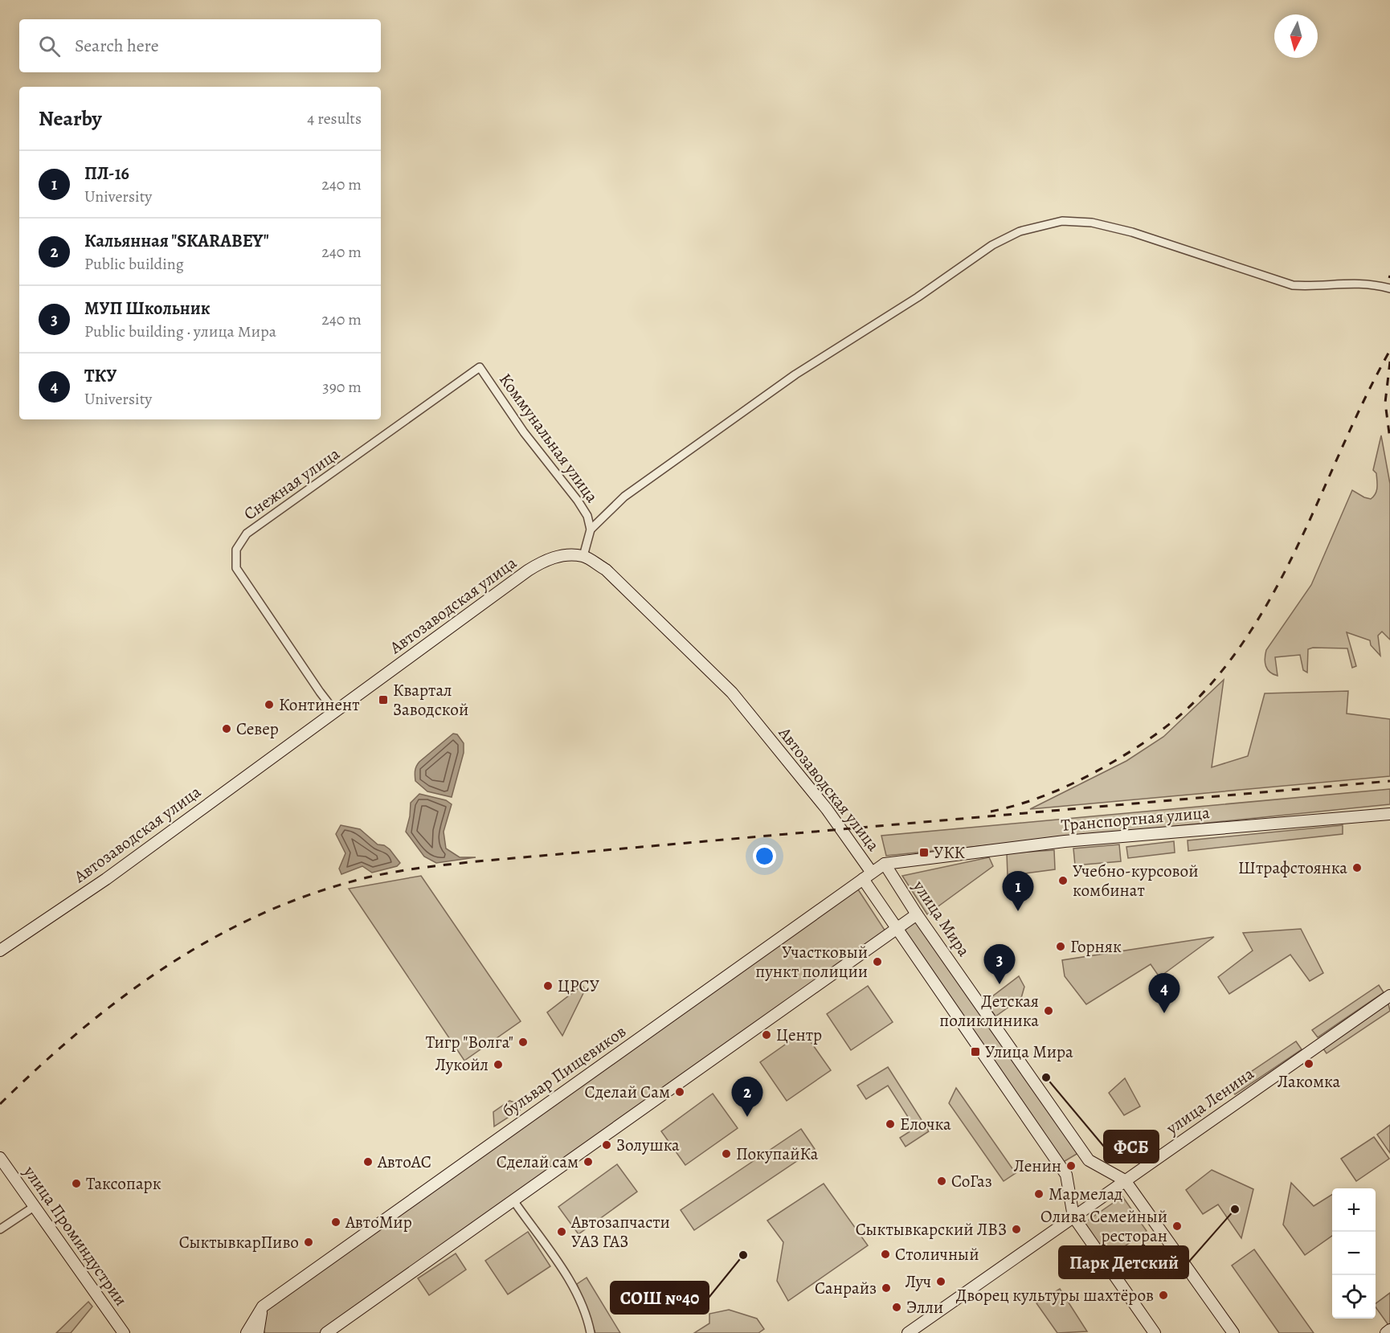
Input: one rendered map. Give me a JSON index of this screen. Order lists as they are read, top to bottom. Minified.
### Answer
{"streets":{"main road":["Автозаводская улица","Транспортная улица","улица Мира","бульвар Пищевиков","улица Ленина","улица Проминдустрии"],"street":["Коммунальная улица","Снежная улица"]},"crossings":[["Коммунальная улица","Снежная улица"],["Коммунальная улица","Автозаводская улица"],["Снежная улица","Автозаводская улица"],["Автозаводская улица","бульвар Пищевиков"],["Транспортная улица","улица Мира"],["Транспортная улица","бульвар Пищевиков"],["улица Мира","бульвар Пищевиков"],["улица Мира","улица Ленина"]],"places":{"transit":["Квартал Заводской","УКК","Улица Мира"],"other":["Континент","Север","Штрафстоянка","Учебно-курсовой комбинат","Горняк","Участковый пункт полиции","ЦРСУ","Детская поликлиника","Центр","Тигр \"Волга\"","Лакомка","Лукойл","ФСБ","Сделай Сам","Елочка","Золушка","ПокупайКа","АвтоАС","Сделай сам","Ленин","СоГаз","Таксопарк","Мармелад","Парк Детский","АвтоМир","Олива Семейный ресторан","Сыктывкарский ЛВЗ","Автозапчасти УАЗ ГАЗ","СыктывкарПиво","Столичный","СОШ №40","Луч","Санрайз","Дворец культуры шахтёров","Элли"]},"north":"bottom","page":{"search":"Search here","heading":["Nearby","4 results"],"list":[{"mark":"1","name":"ПЛ-16","note":"University","value":"240 m"},{"mark":"2","name":"Кальянная \"SKARABEY\"","note":"Public building","value":"240 m"},{"mark":"3","name":"МУП Школьник","note":"Public building · улица Мира","value":"240 m"},{"mark":"4","name":"ТКУ","note":"University","value":"390 m"}],"pins":["1","3","4","2"],"map_buttons":["+","−"]}}
